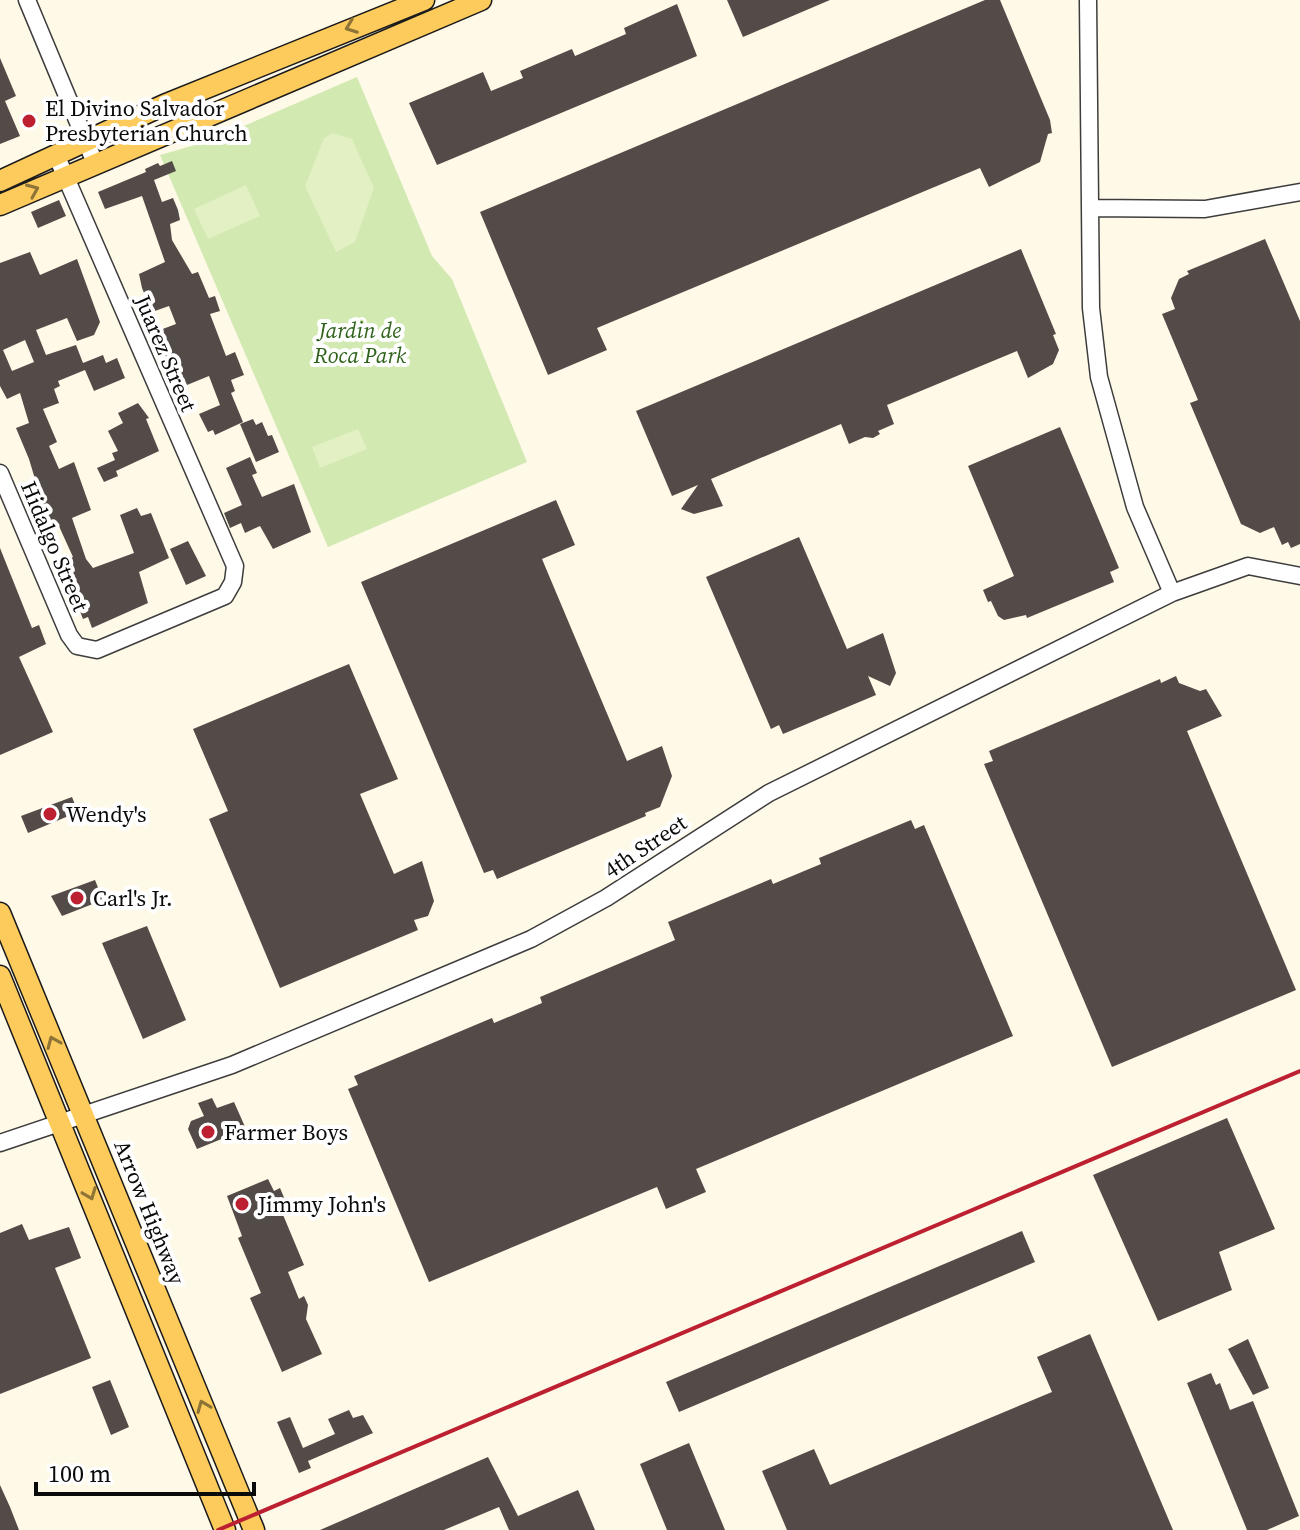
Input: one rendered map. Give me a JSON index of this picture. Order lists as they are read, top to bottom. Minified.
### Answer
{"streets":{"main road":["Arrow Highway"],"street":["Juarez Street","Hidalgo Street","4th Street"]},"crossings":[["Juarez Street","Hidalgo Street"],["4th Street","Arrow Highway"]],"parks":["Jardin de Roca Park"],"places":["El Divino Salvador Presbyterian Church","Wendy's","Carl's Jr.","Farmer Boys","Jimmy John's"],"scale_bar":"100 m"}
